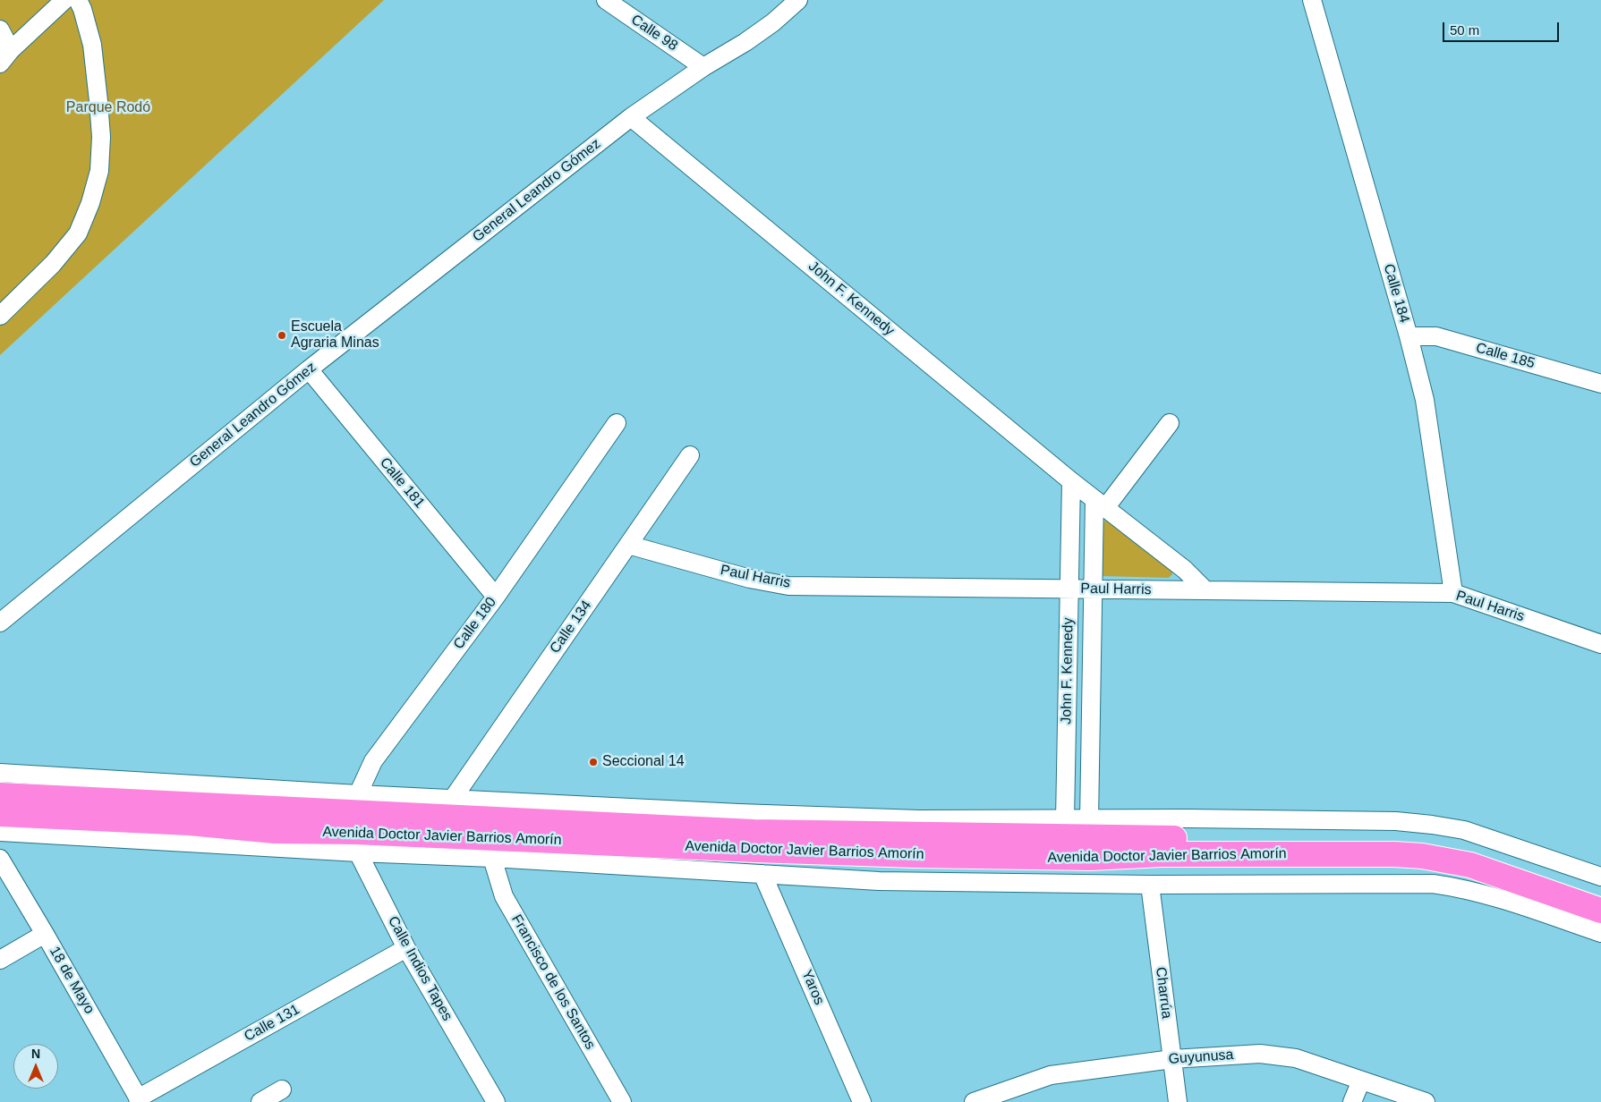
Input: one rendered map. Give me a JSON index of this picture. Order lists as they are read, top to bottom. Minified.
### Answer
{"streets":{"highway":["Avenida Doctor Javier Barrios Amorín"],"street":["Calle 98","General Leandro Gómez","Calle 184","John F. Kennedy","Calle 185","Calle 181","Paul Harris","Calle 180","Calle 134","Calle Indios Tapes","18 de Mayo","Francisco de los Santos","Yaros","Charrúa","Calle 131","Guyunusa"]},"crossings":[["Calle 98","General Leandro Gómez"],["General Leandro Gómez","John F. Kennedy"],["General Leandro Gómez","Calle 181"],["Calle 184","Calle 185"],["Calle 184","Paul Harris"],["John F. Kennedy","Paul Harris"],["John F. Kennedy","Avenida Doctor Javier Barrios Amorín"],["Calle 181","Calle 180"],["Paul Harris","Calle 134"],["Calle 180","Avenida Doctor Javier Barrios Amorín"],["Calle 180","Calle Indios Tapes"],["Calle 134","Avenida Doctor Javier Barrios Amorín"],["Avenida Doctor Javier Barrios Amorín","Calle Indios Tapes"],["Avenida Doctor Javier Barrios Amorín","Francisco de los Santos"],["Avenida Doctor Javier Barrios Amorín","Yaros"],["Avenida Doctor Javier Barrios Amorín","Charrúa"],["Calle Indios Tapes","Calle 131"],["18 de Mayo","Calle 131"],["Charrúa","Guyunusa"]],"parks":["Parque Rodó"],"places":["Escuela Agraria Minas","Seccional 14"],"scale_bar":"50 m","north":"top"}
